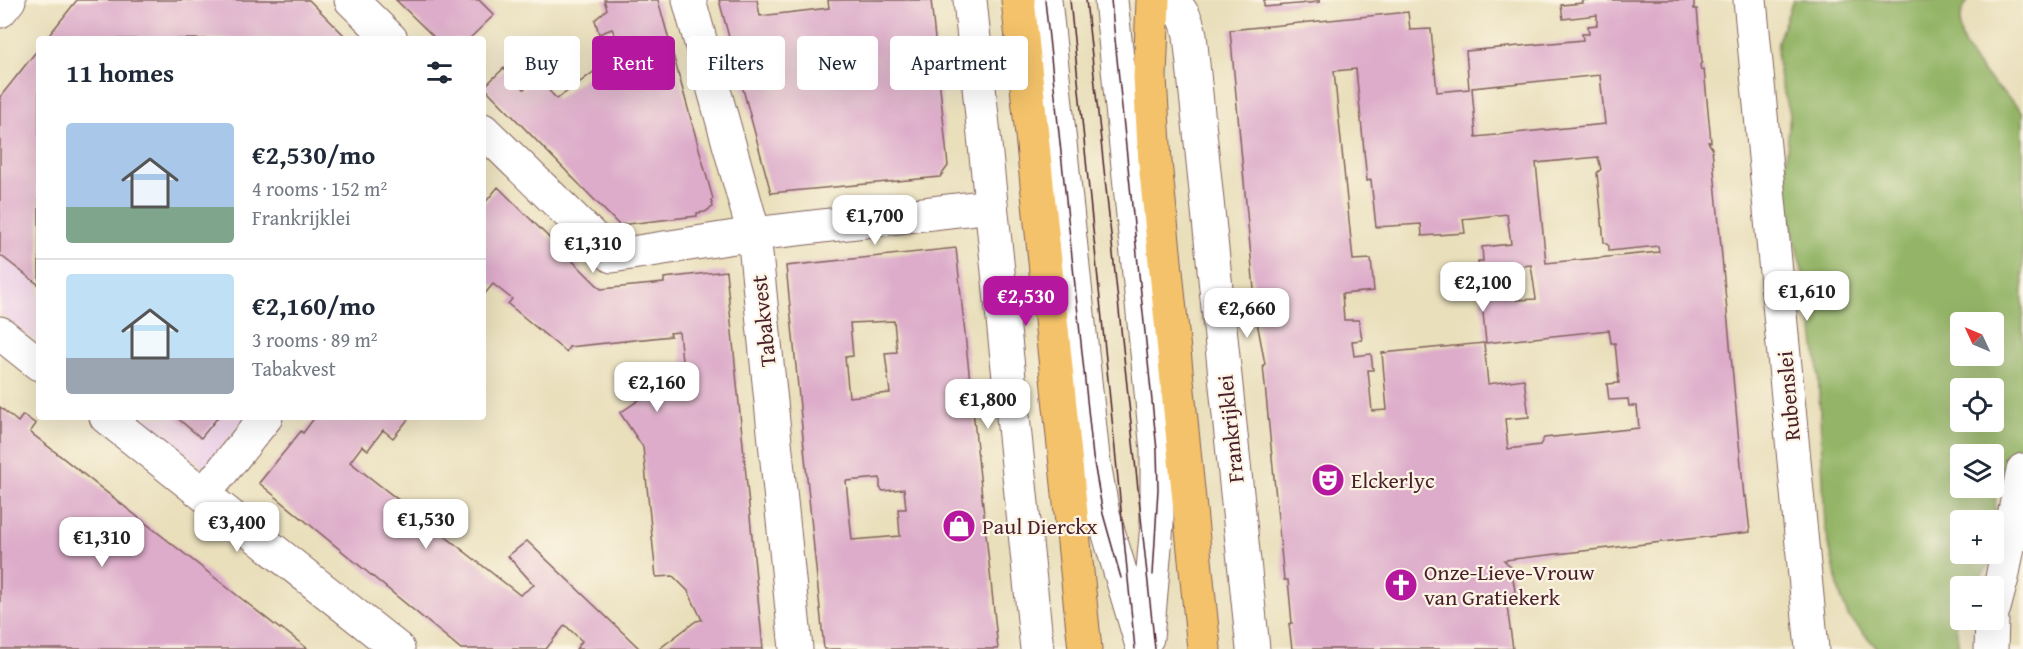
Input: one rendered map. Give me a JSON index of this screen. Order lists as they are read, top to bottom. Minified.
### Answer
{"streets":{"street":["Tabakvest","Rubenslei","Frankrijklei"]},"places":{"theatre":["Elckerlyc"],"shop":["Paul Dierckx"],"church":["Onze-Lieve-Vrouw van Gratiekerk"]},"north":"top left","page":{"chip":["Buy","Rent","Filters","New","Apartment"],"heading":"11 homes","list":[{"name":"€2,530/mo","note":"4 rooms · 152 m² · Frankrijklei"},{"name":"€2,160/mo","note":"3 rooms · 89 m² · Tabakvest"}],"price":["€1,700","€1,310","€2,100","€1,610","€2,530","€2,660","€2,160","€1,800","€1,530","€3,400","€1,310"],"map_buttons":["+","−"]}}
